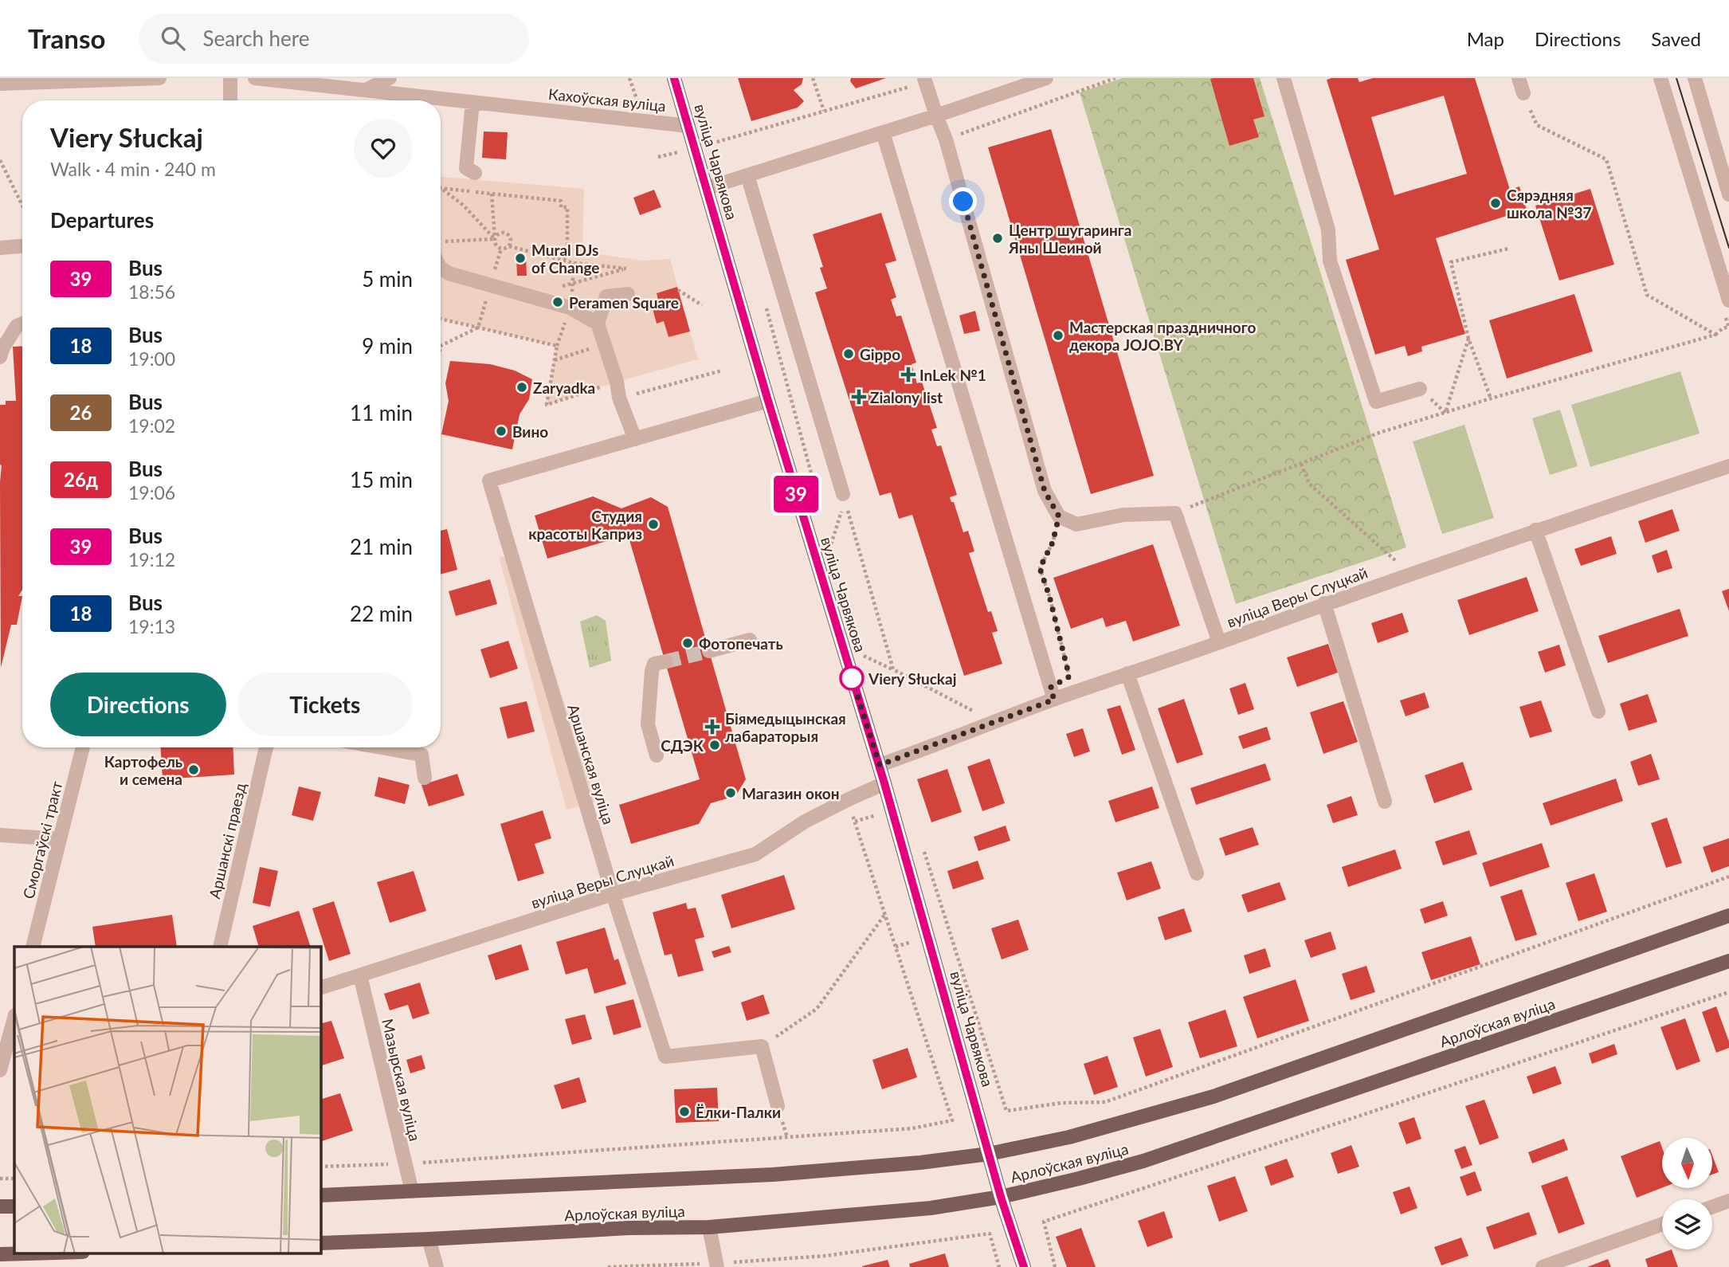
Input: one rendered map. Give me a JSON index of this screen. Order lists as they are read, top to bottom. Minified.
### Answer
{"streets":{"main road":["вуліца Чарвякова","Арлоўская вуліца"],"street":["Кахоўская вуліца","вуліца Веры Слуцкай","Аршанская вуліца","Сморгаўскі тракт","Аршанскі праезд","Мазырская вуліца"]},"crossings":[["Кахоўская вуліца","вуліца Чарвякова"],["вуліца Чарвякова","вуліца Веры Слуцкай"],["вуліца Чарвякова","Арлоўская вуліца"],["вуліца Веры Слуцкай","Аршанская вуліца"],["вуліца Веры Слуцкай","Мазырская вуліца"],["Арлоўская вуліца","Мазырская вуліца"]],"places":{"other":["Сярэдняя школа №37","Центр шугаринга Яны Шеиной","Mural DJs of Change","Peramen Square","Мастерская праздничного декора JOJO.BY","Gippo","Zaryadka","Вино","Студия красоты Каприз","Фотопечать","Viery Słuckaj","СДЭК","Картофель и семена","Магазин окон","Ёлки-Палки"],"health":["InLek №1","Zialony list","Біямедыцынская лабараторыя"]},"lines":["bus line 39"],"north":"bottom","page":{"header":"Transo","search":"Search here","nav":["Map","Directions","Saved"],"on_map":"39","heading":[["Viery Słuckaj","Walk · 4 min · 240 m"],"Departures"],"list":[{"mark":"39","name":"Bus","note":"18:56","value":"5 min"},{"mark":"18","name":"Bus","note":"19:00","value":"9 min"},{"mark":"26","name":"Bus","note":"19:02","value":"11 min"},{"mark":"26д","name":"Bus","note":"19:06","value":"15 min"},{"mark":"39","name":"Bus","note":"19:12","value":"21 min"},{"mark":"18","name":"Bus","note":"19:13","value":"22 min"}],"buttons":["Directions","Tickets"]}}
